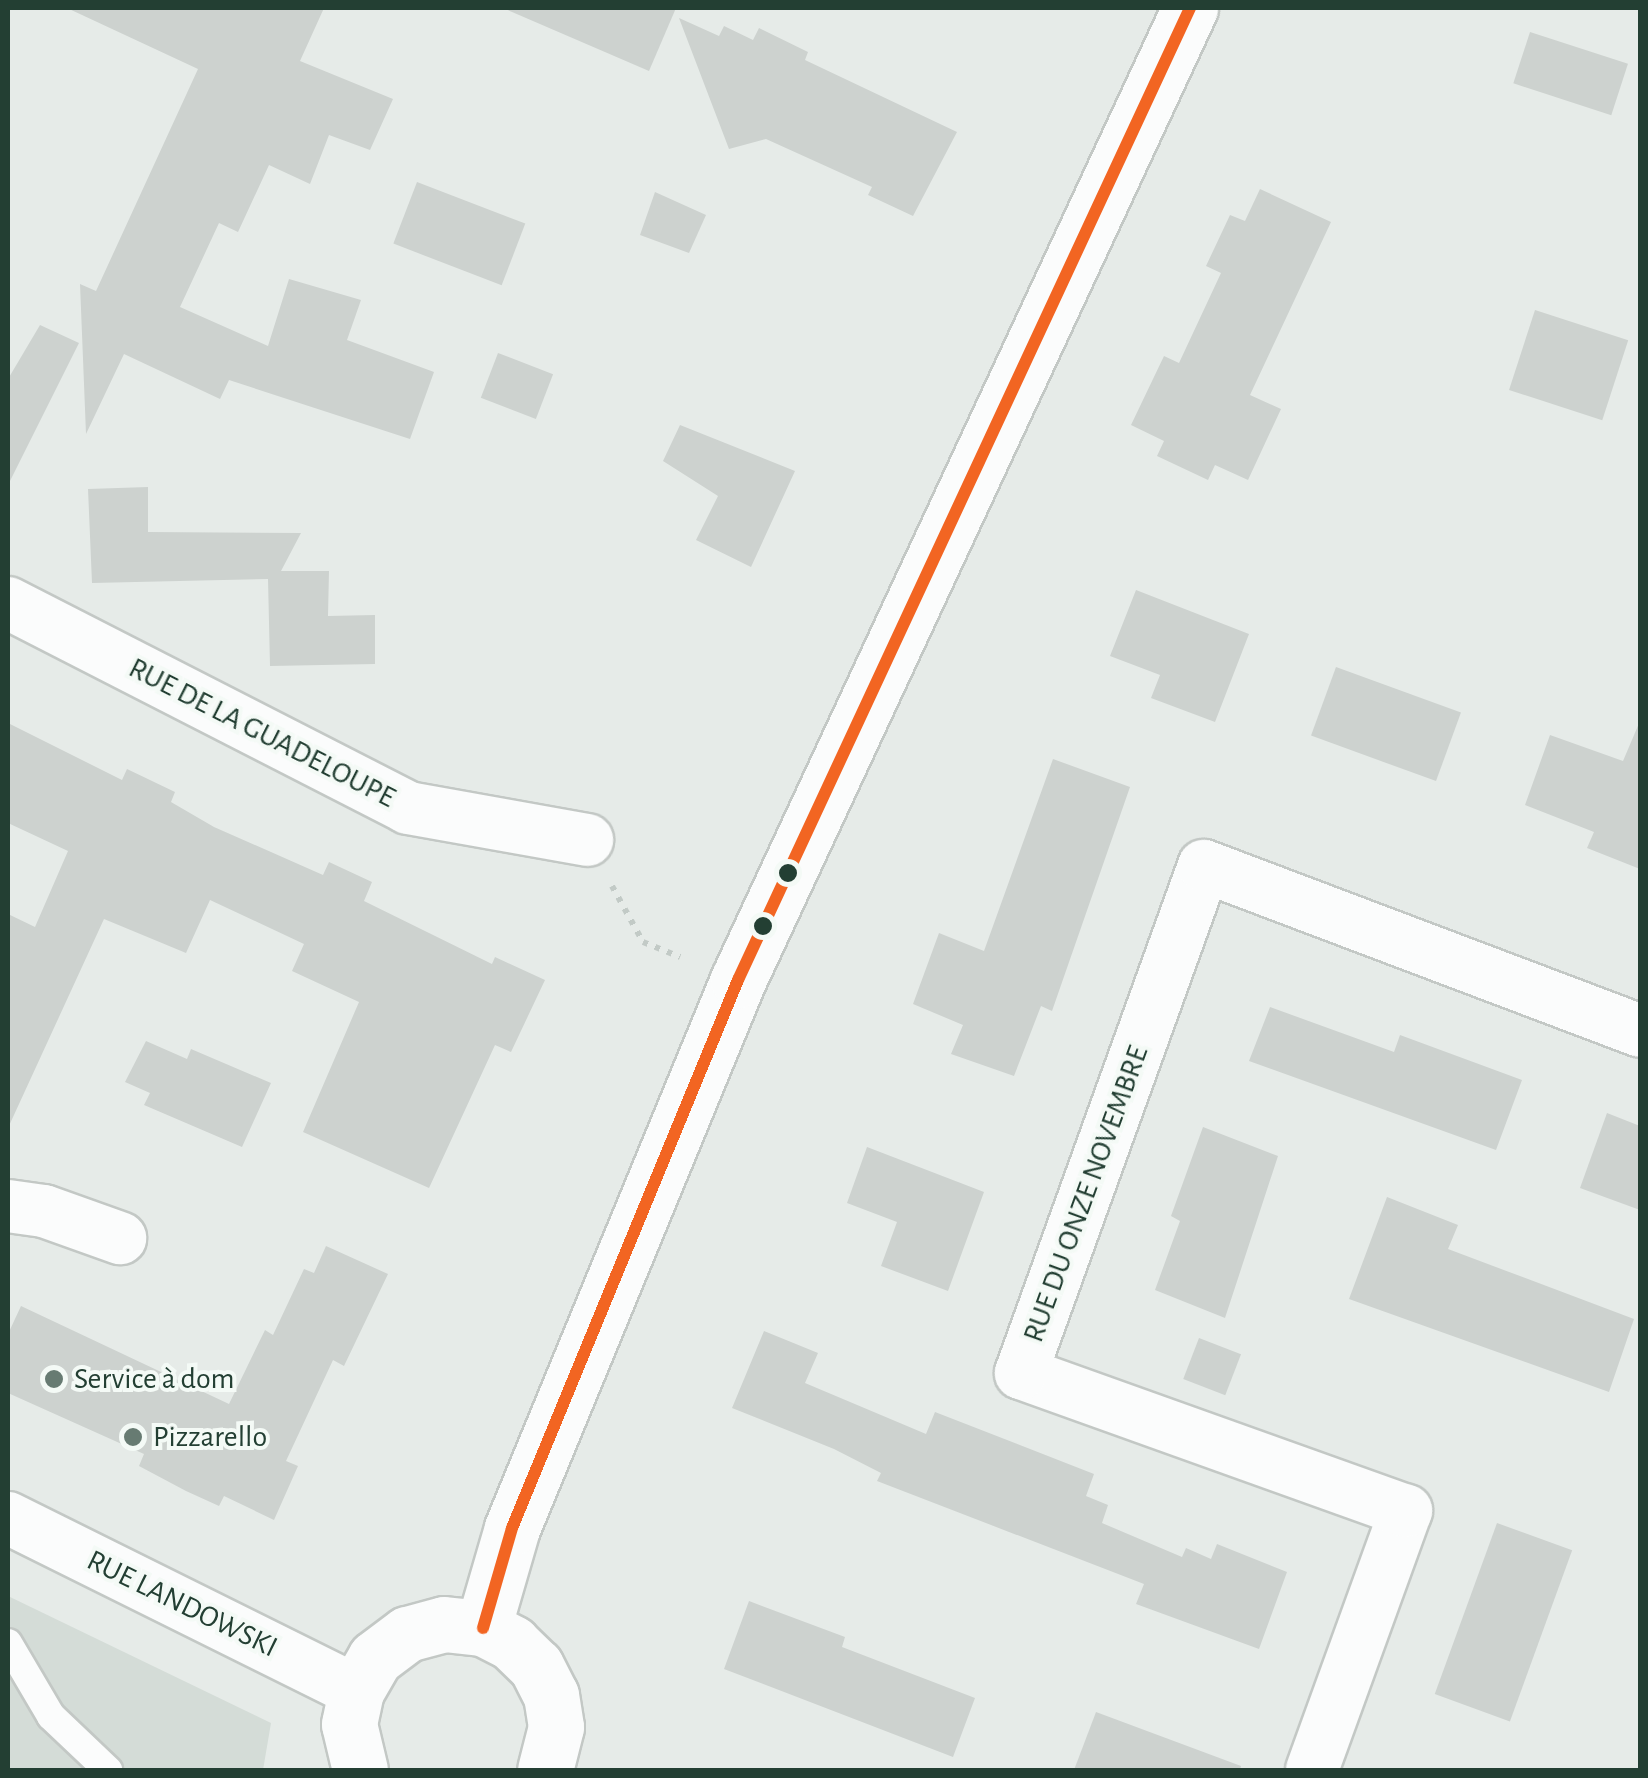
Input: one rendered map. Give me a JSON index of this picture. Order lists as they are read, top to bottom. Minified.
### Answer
{"streets":{"street":["RUE DE LA GUADELOUPE","RUE DU ONZE NOVEMBRE","RUE LANDOWSKI"]},"places":["Service à dom","Pizzarello"]}
